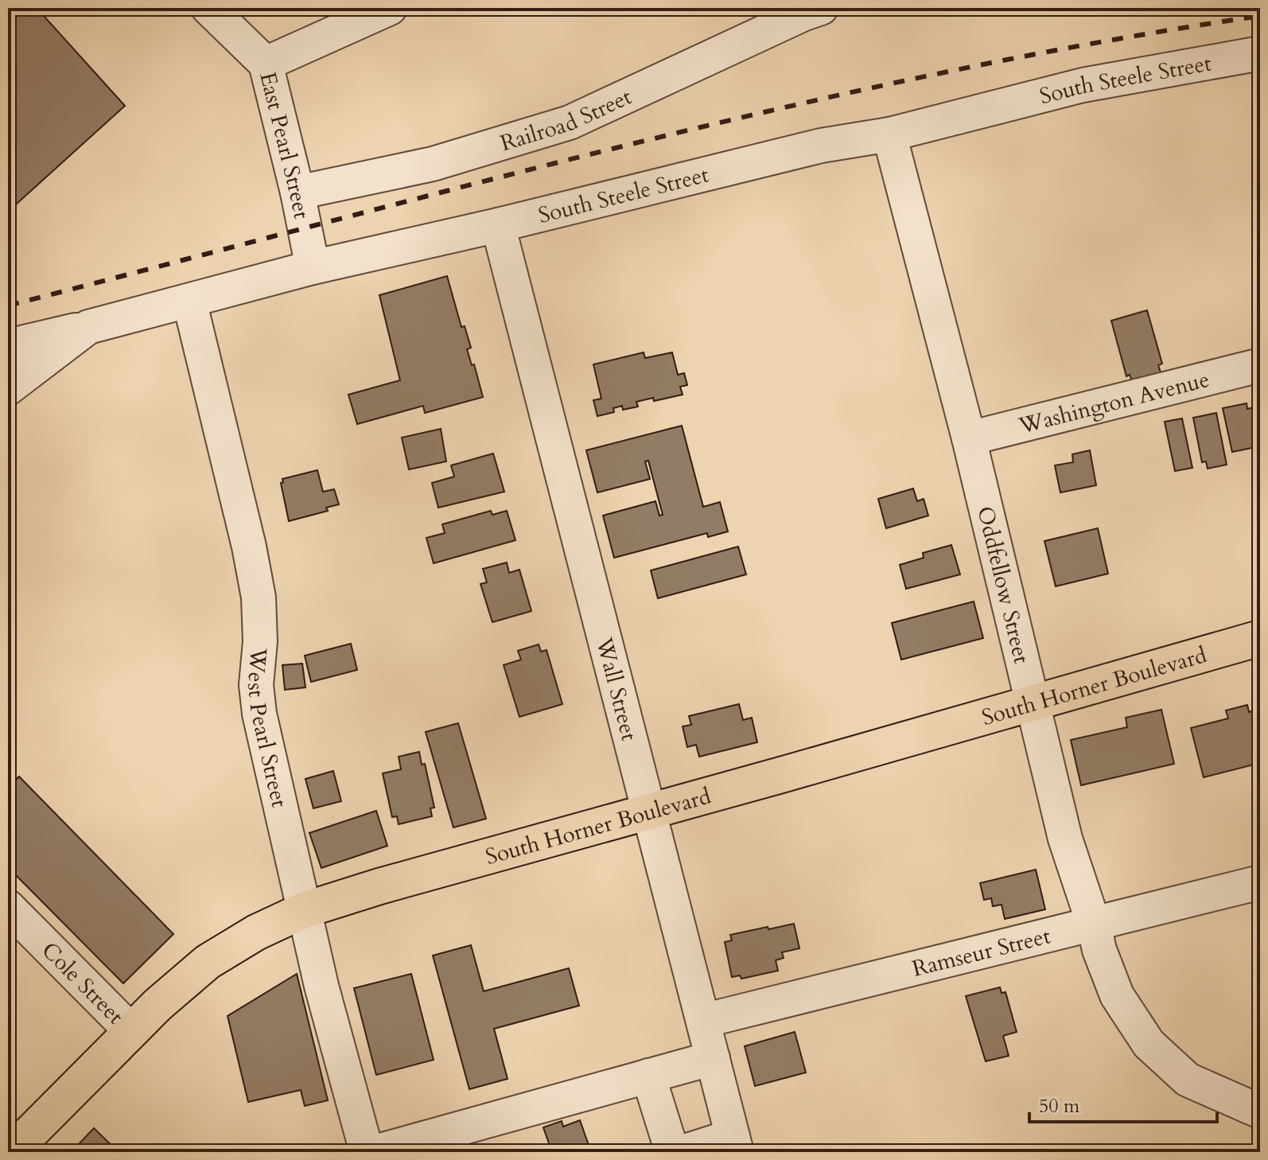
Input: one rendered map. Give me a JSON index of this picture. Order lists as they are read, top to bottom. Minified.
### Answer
{"streets":{"main road":["South Horner Boulevard"],"street":["South Steele Street","Railroad Street","East Pearl Street","Washington Avenue","Oddfellow Street","Wall Street","West Pearl Street","Ramseur Street","Cole Street"]},"crossings":[["South Steele Street","East Pearl Street"],["South Steele Street","Oddfellow Street"],["South Steele Street","Wall Street"],["South Steele Street","West Pearl Street"],["Railroad Street","East Pearl Street"],["Washington Avenue","Oddfellow Street"],["Oddfellow Street","South Horner Boulevard"],["Oddfellow Street","Ramseur Street"],["South Horner Boulevard","Wall Street"],["South Horner Boulevard","West Pearl Street"],["South Horner Boulevard","Cole Street"],["Wall Street","Ramseur Street"]],"scale_bar":"50 m"}
